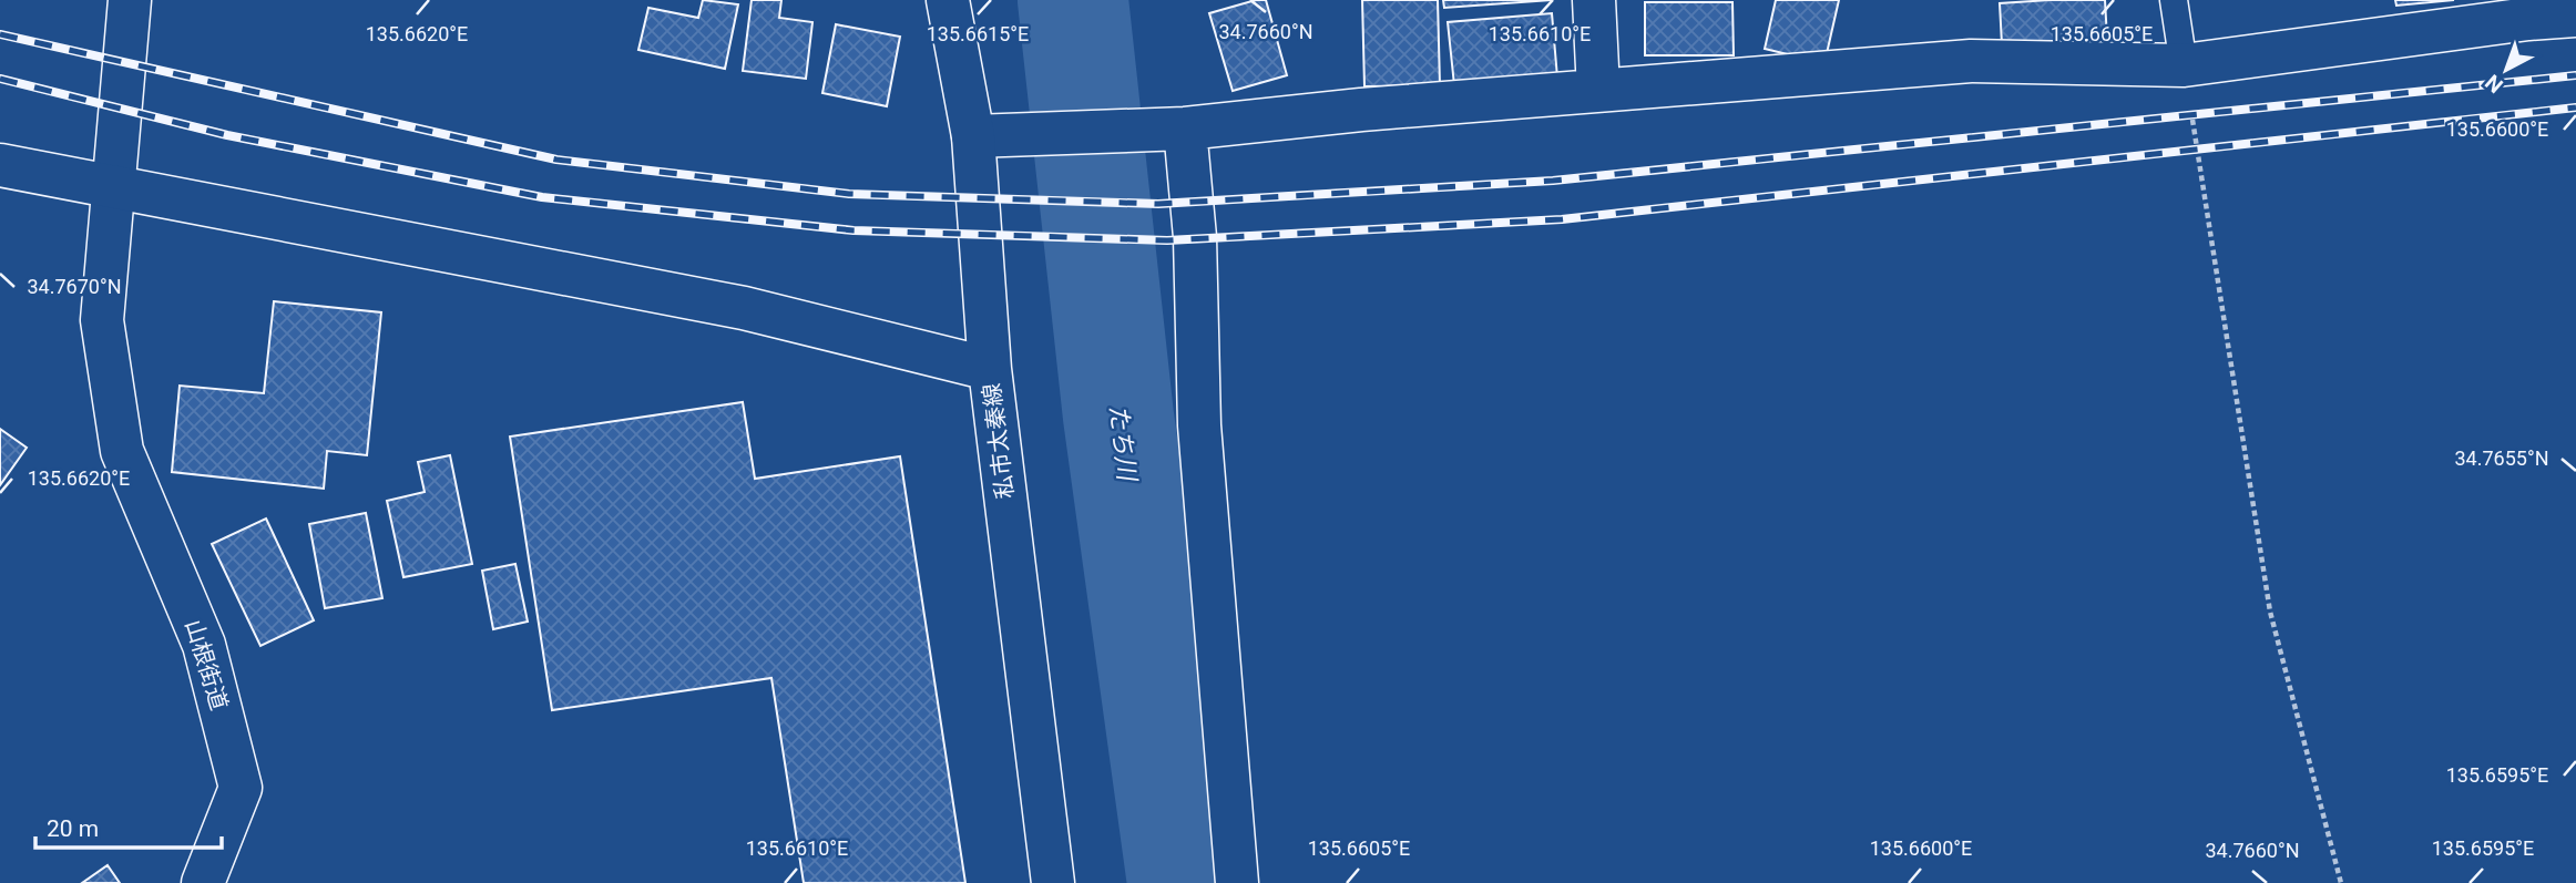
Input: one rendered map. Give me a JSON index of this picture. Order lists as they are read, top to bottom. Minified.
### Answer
{"streets":{"street":["私市太秦線","山根街道"]},"water":["たち川"],"scale_bar":"20 m","north":"bottom left","coordinates":["34.7660°N","135.6620°E","135.6615°E","135.6610°E","135.6605°E","135.6600°E","34.7670°N","34.7655°N","135.6595°E"]}
